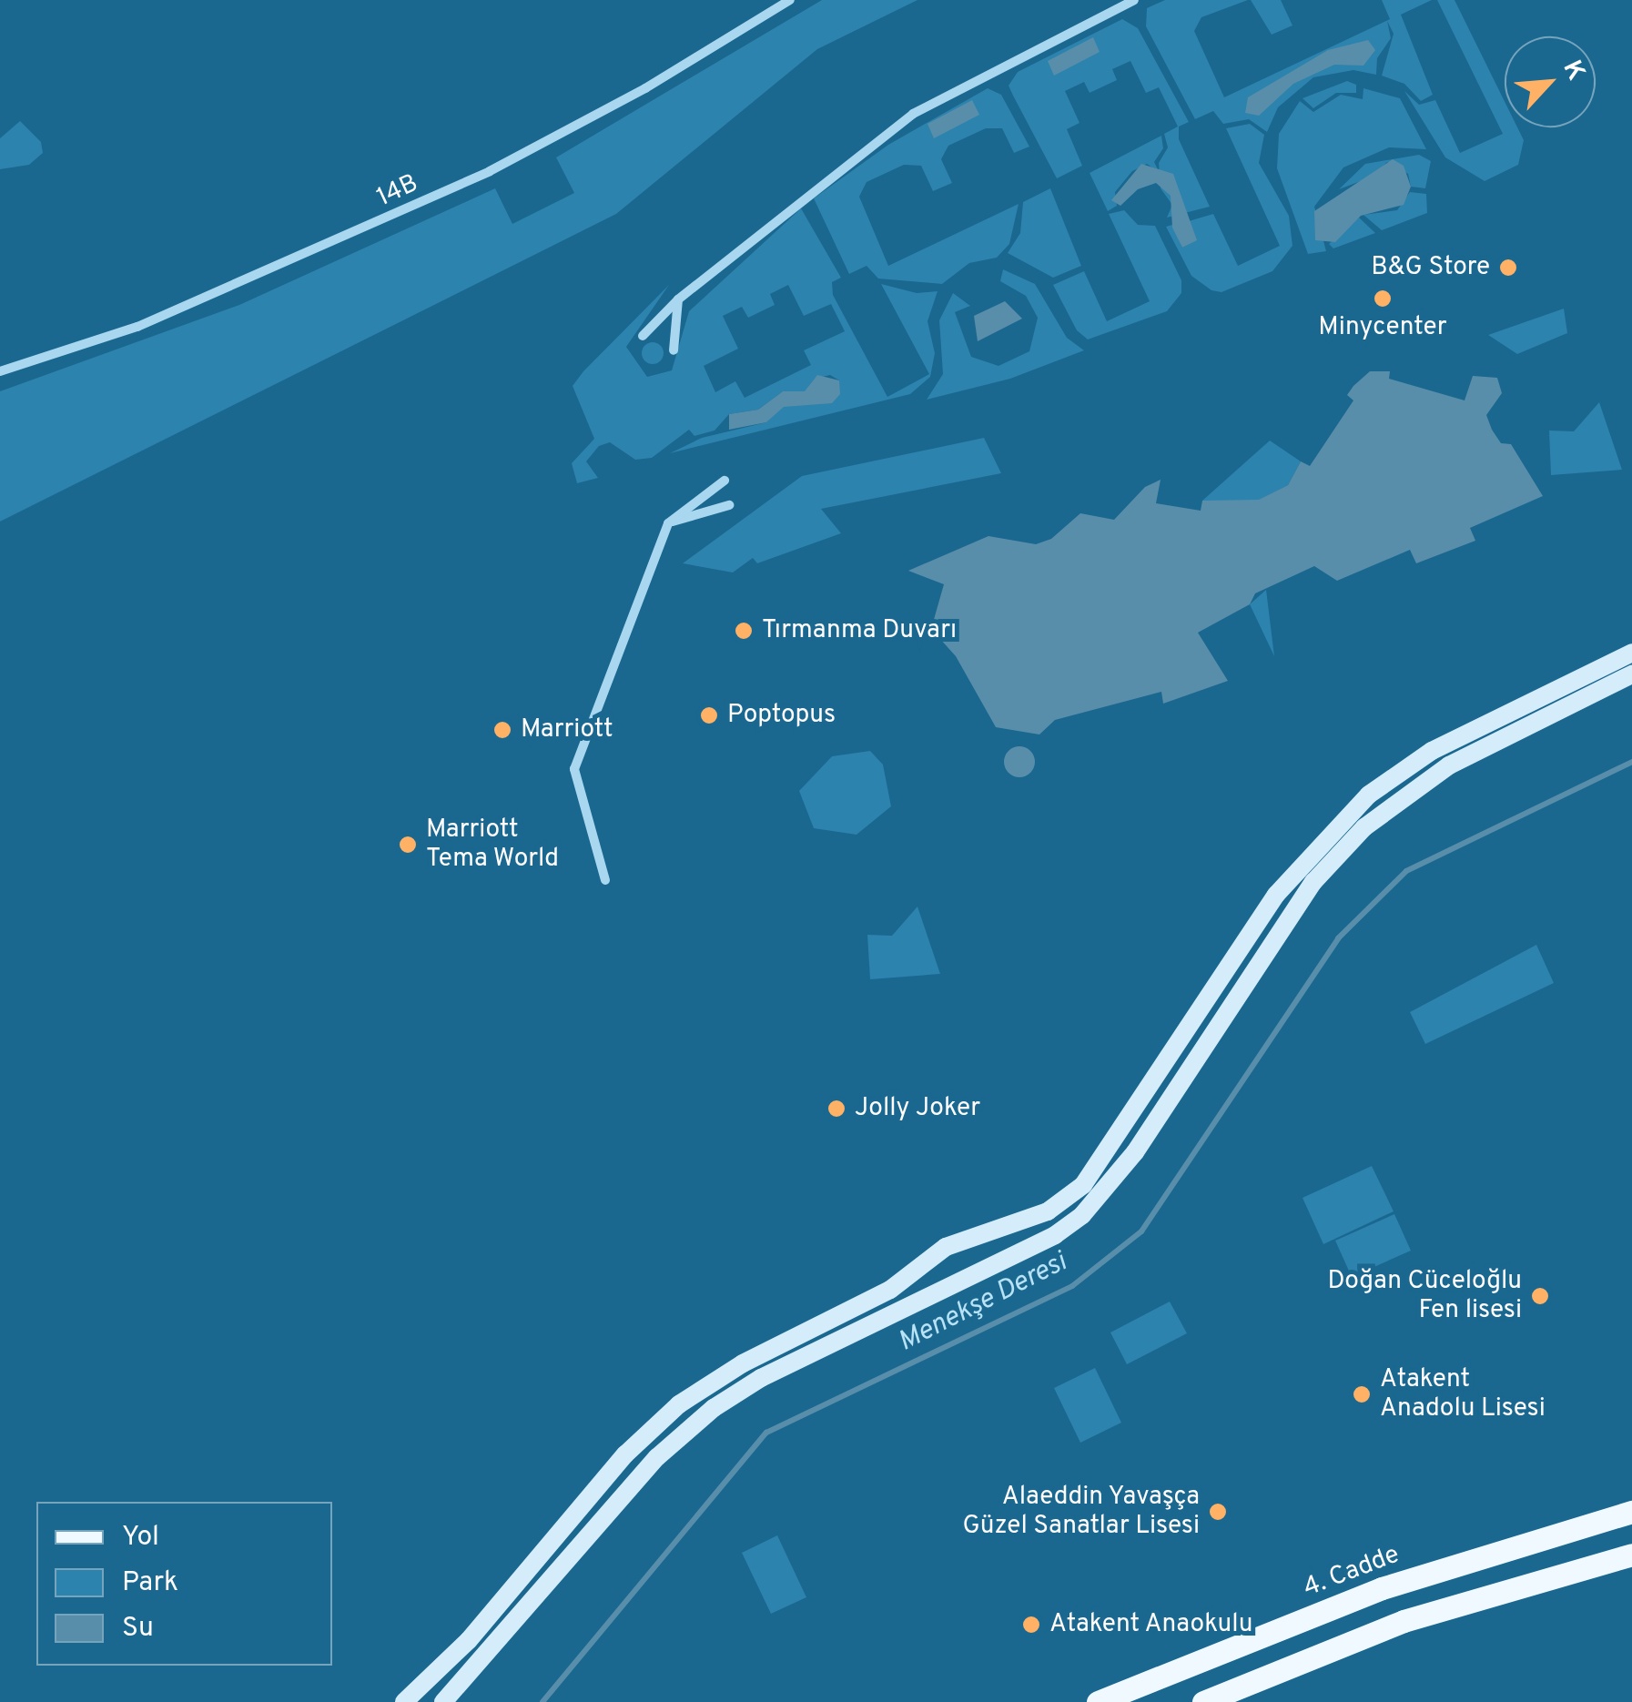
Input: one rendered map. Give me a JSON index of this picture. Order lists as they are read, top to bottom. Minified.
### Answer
{"streets":{"main road":["4. Cadde"],"street":["14B"]},"water":["Menekşe Deresi"],"places":["B&G Store","Minycenter","Tırmanma Duvarı","Poptopus","Marriott","Marriott Tema World","Jolly Joker","Doğan Cüceloğlu Fen lisesi","Atakent Anadolu Lisesi","Alaeddin Yavaşça Güzel Sanatlar Lisesi","Atakent Anaokulu"],"legend":["Yol","Park","Su"],"north":"top right"}
